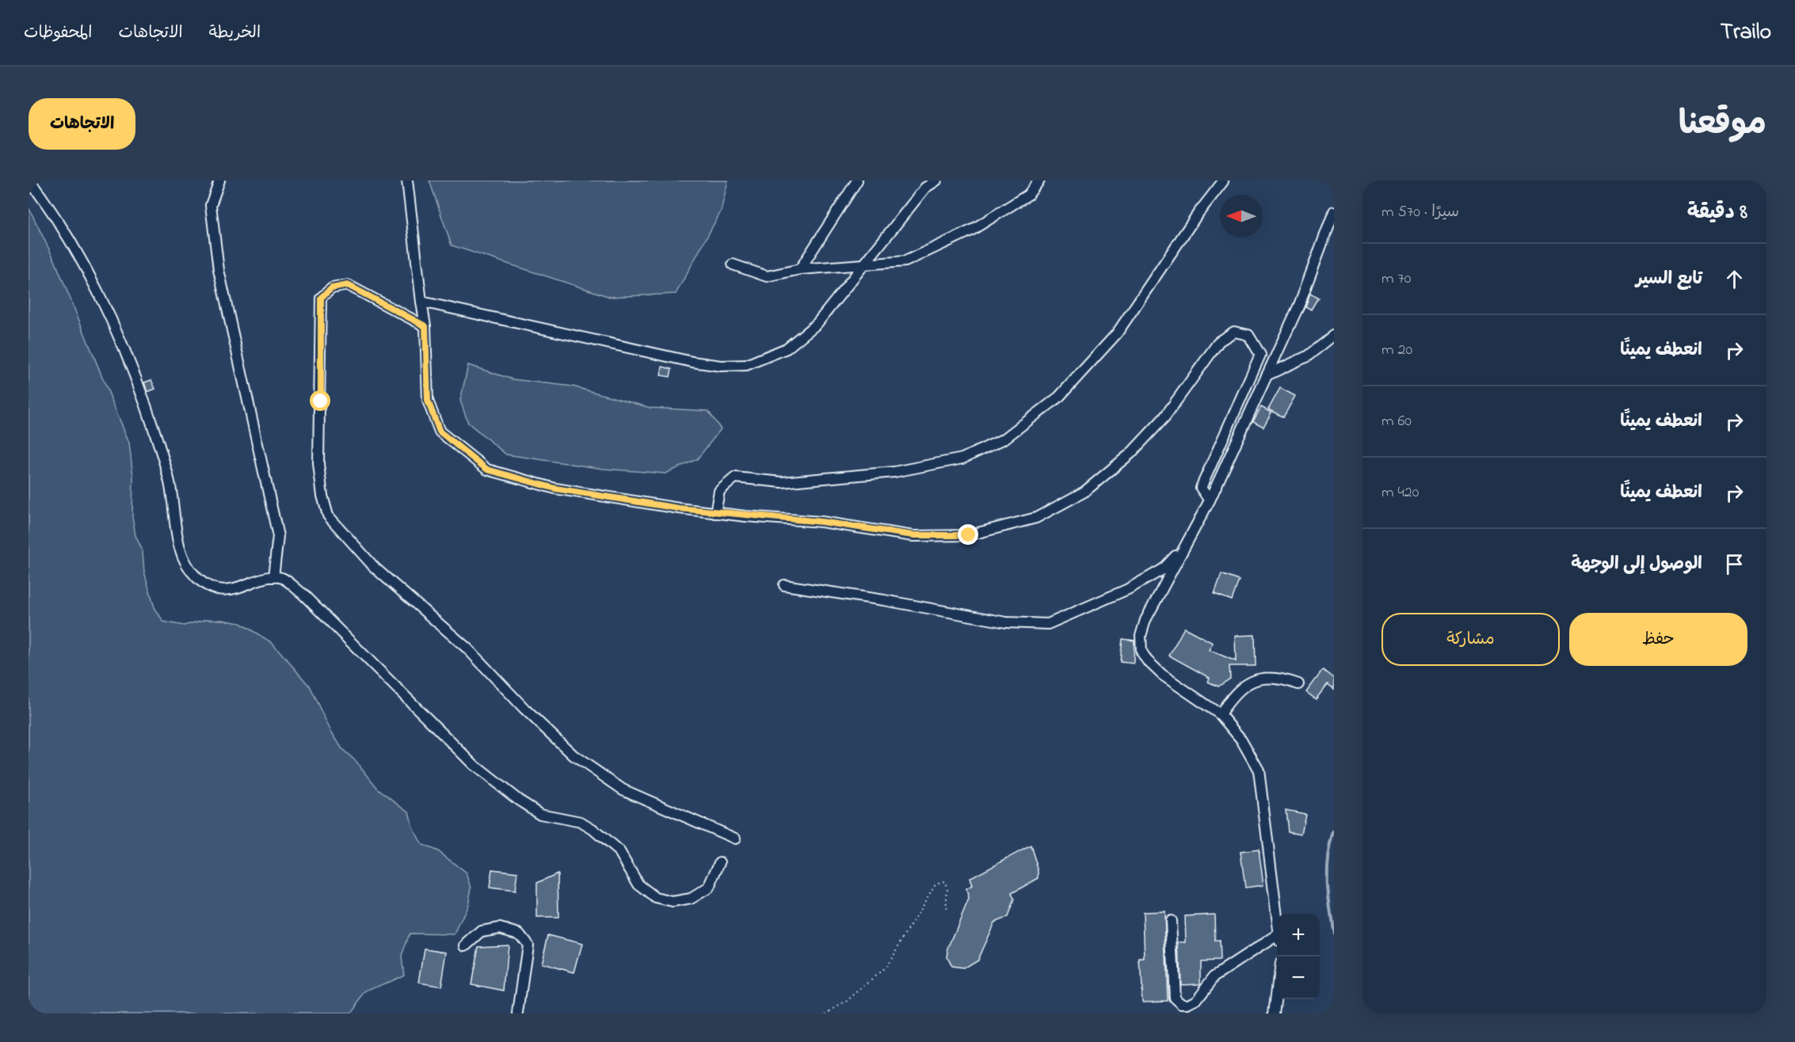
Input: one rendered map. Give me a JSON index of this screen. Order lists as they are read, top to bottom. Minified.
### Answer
{"north":"left","page":{"header":"Trailo","nav":["الخريطة","الاتجاهات","المحفوظات"],"title":"موقعنا","buttons":["الاتجاهات",["حفظ","مشاركة"]],"heading":["8 دقيقة","سيرًا · 570 m"],"list":[["تابع السير","70 m"],["انعطف يمينًا","20 m"],["انعطف يمينًا","60 m"],["انعطف يمينًا","420 m"],"الوصول إلى الوجهة"],"map_buttons":["+","−"]}}
